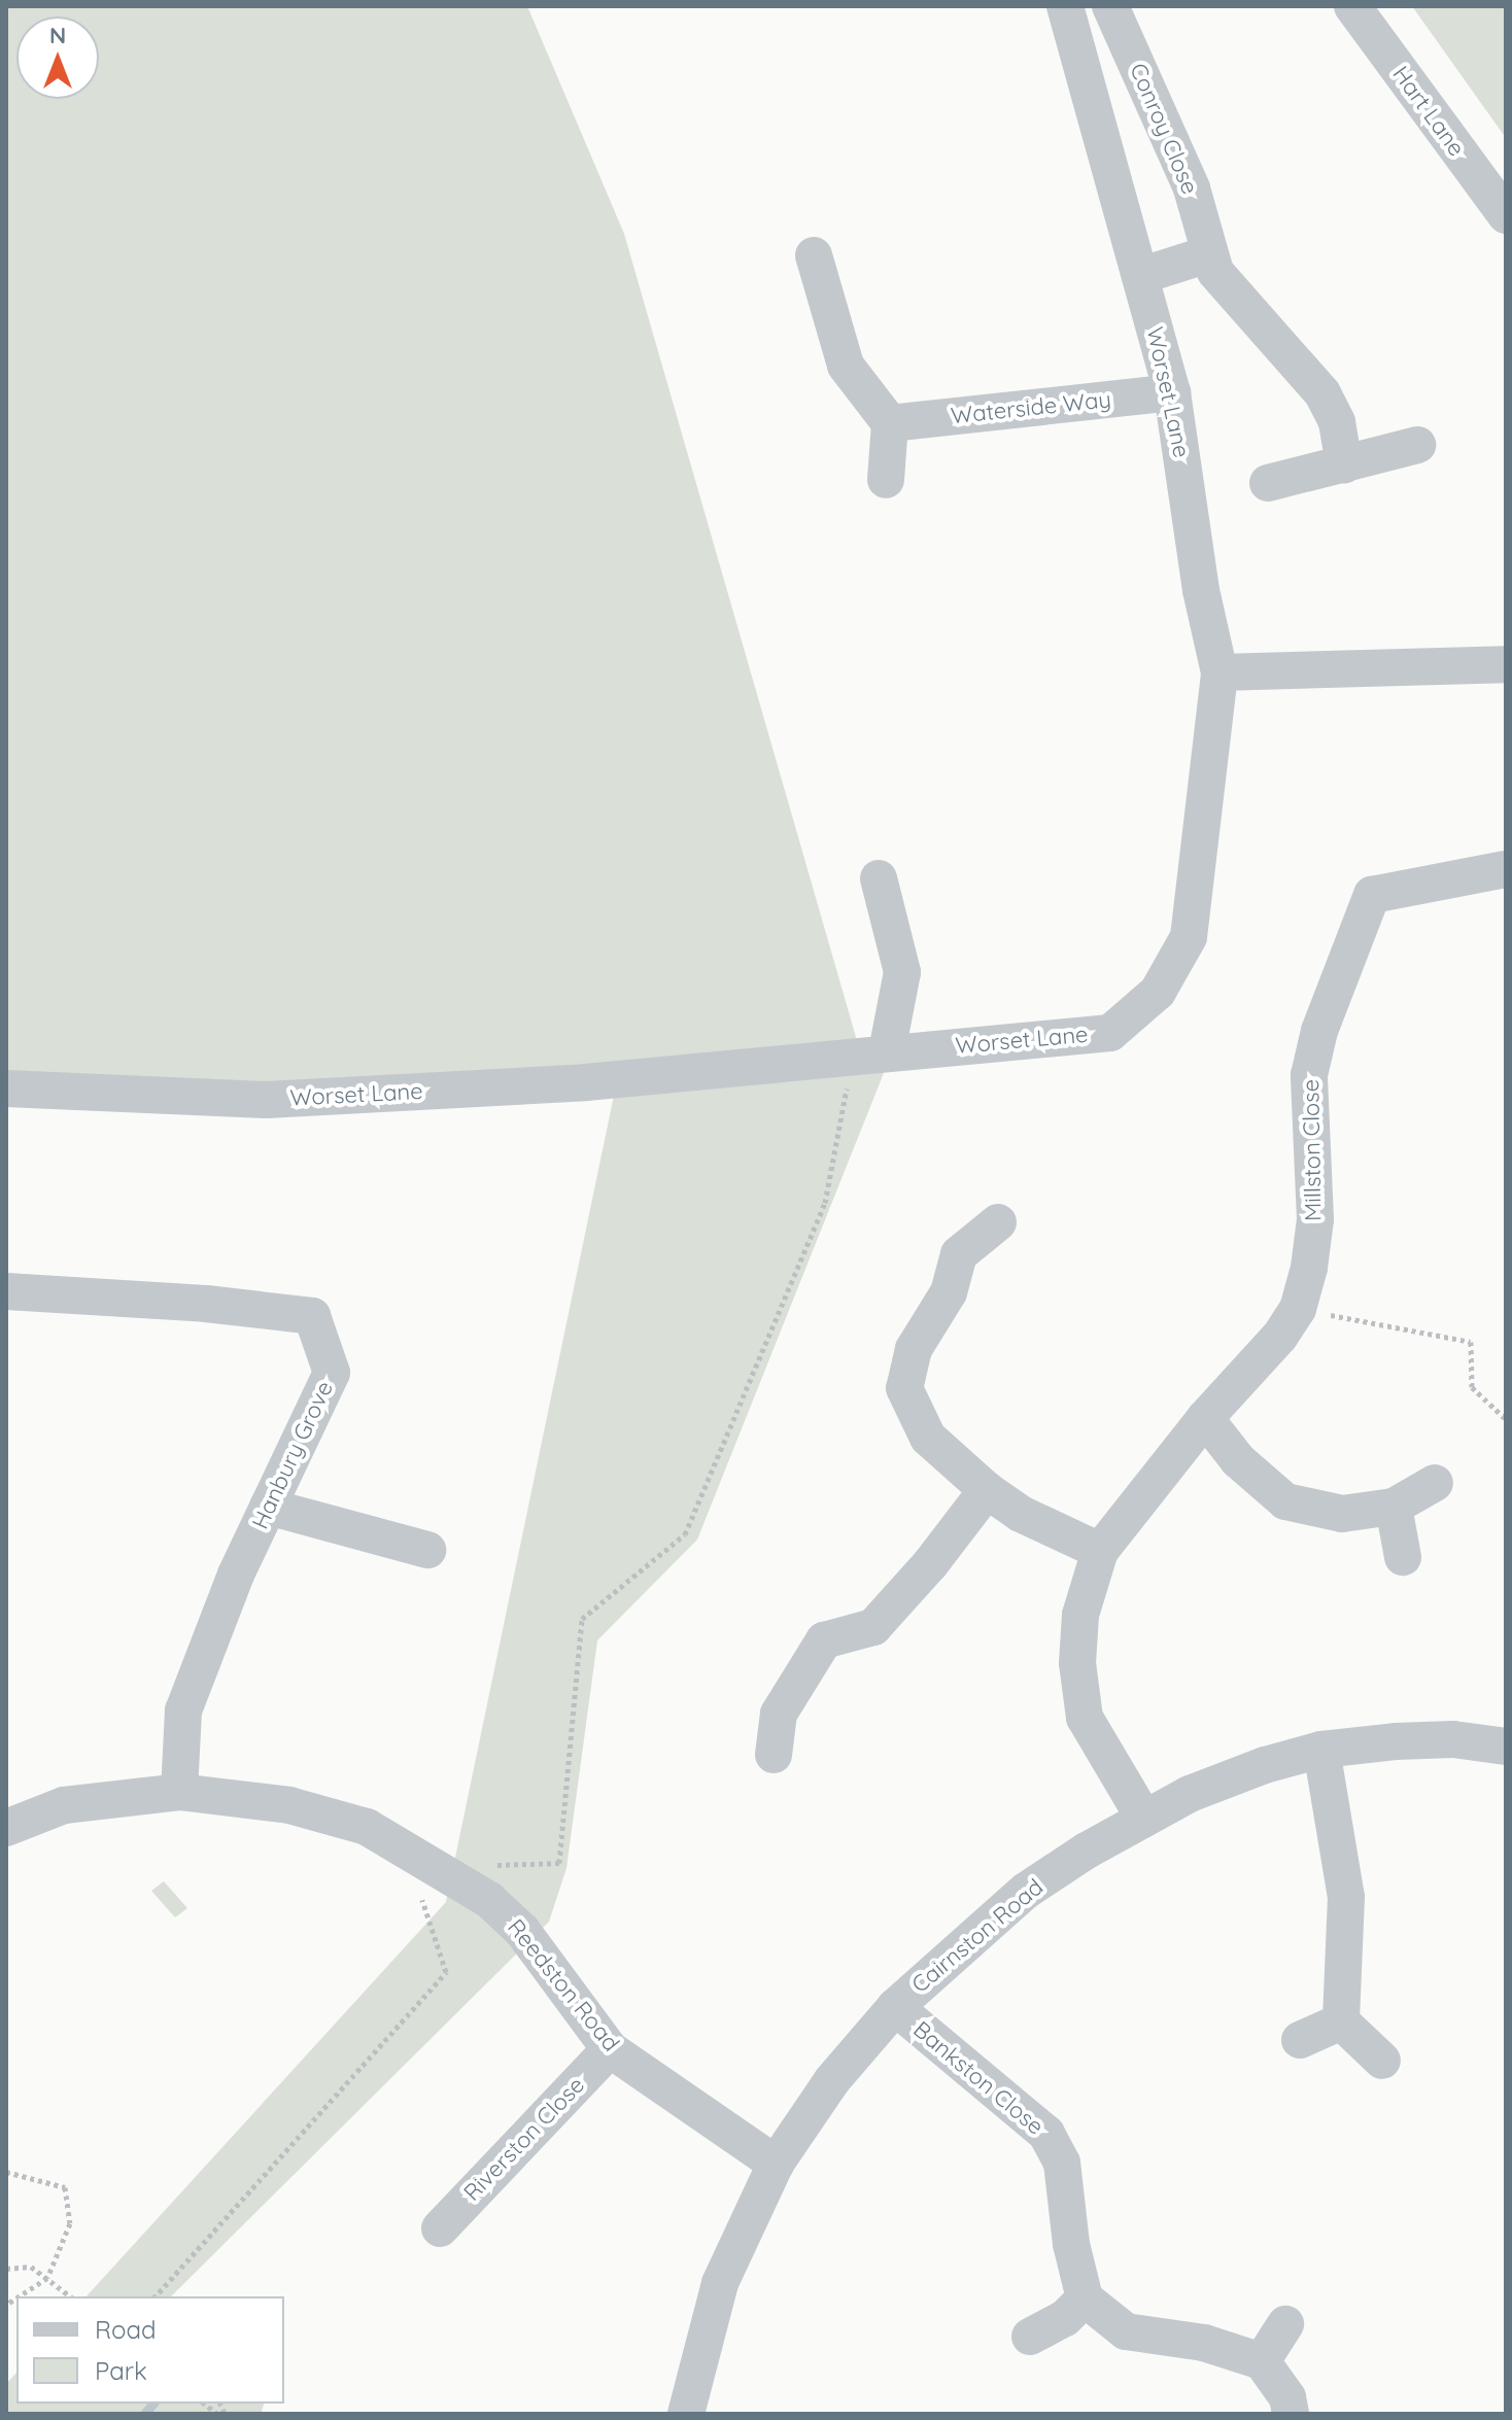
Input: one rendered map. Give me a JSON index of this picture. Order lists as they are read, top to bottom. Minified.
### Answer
{"streets":{"street":["Hart Lane","Conroy Close","Worset Lane","Waterside Way","Millston Close","Hanbury Grove","Cairnston Road","Reedston Road","Bankston Close","Riverston Close"]},"crossings":[["Worset Lane","Waterside Way"],["Millston Close","Cairnston Road"],["Hanbury Grove","Reedston Road"],["Cairnston Road","Reedston Road"],["Cairnston Road","Bankston Close"],["Reedston Road","Riverston Close"]],"legend":["Road","Park"],"north":"top"}
